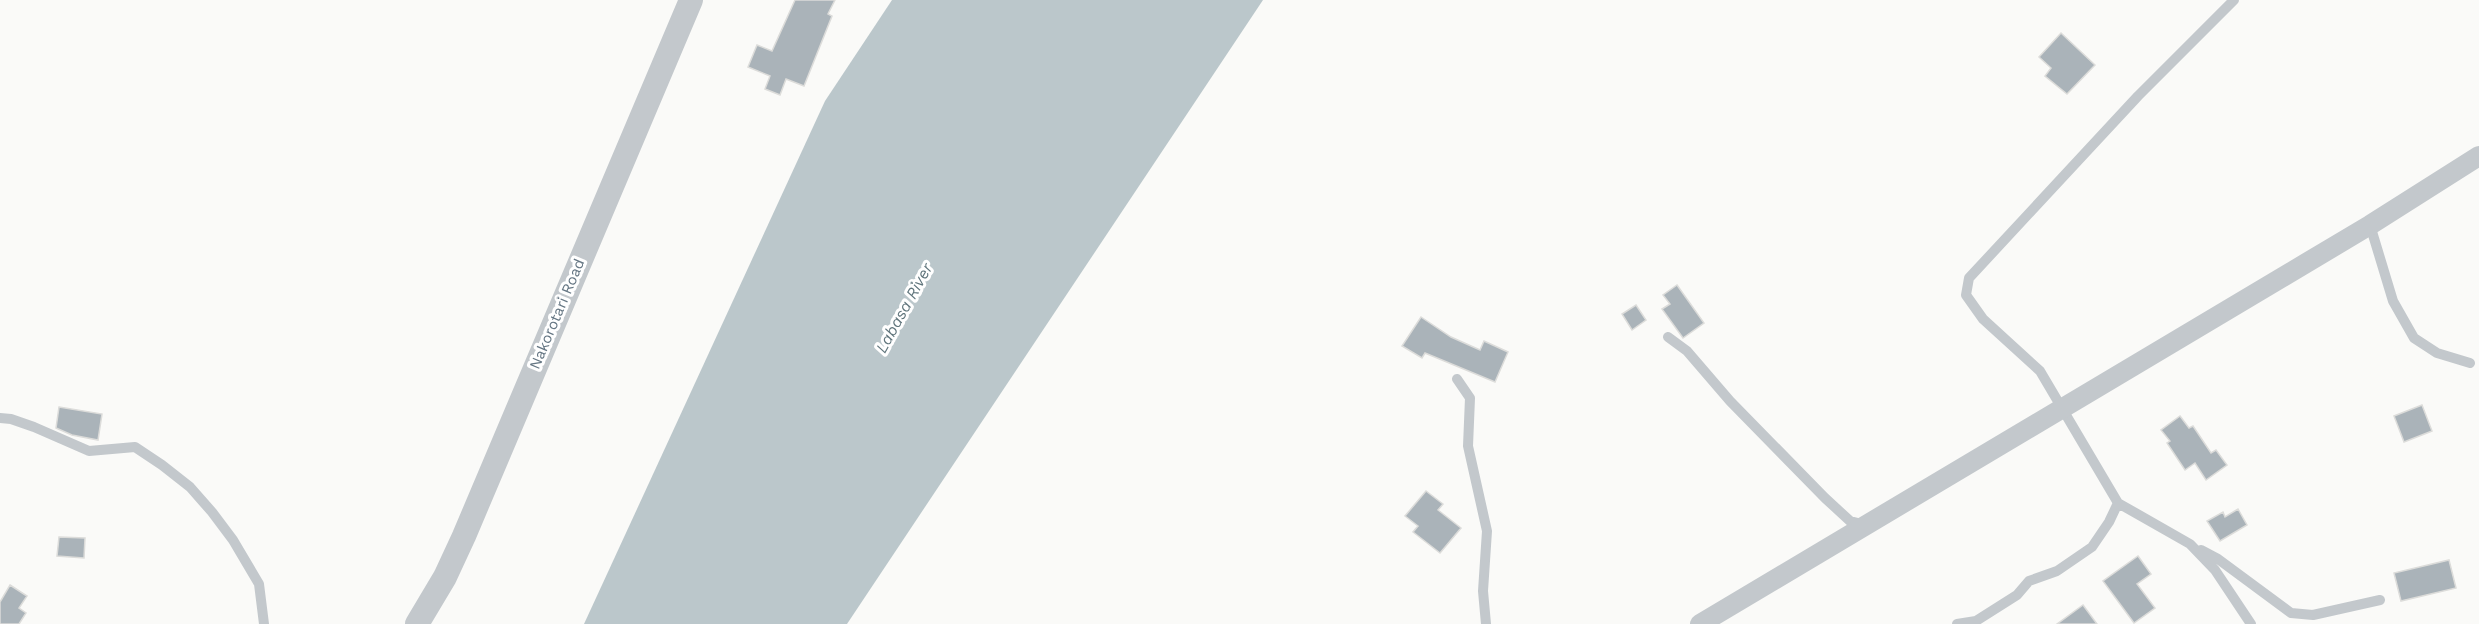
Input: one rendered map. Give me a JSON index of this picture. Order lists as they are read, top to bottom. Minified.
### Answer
{"streets":{"street":["Nakorotari Road"]},"water":["Labasa River"]}
